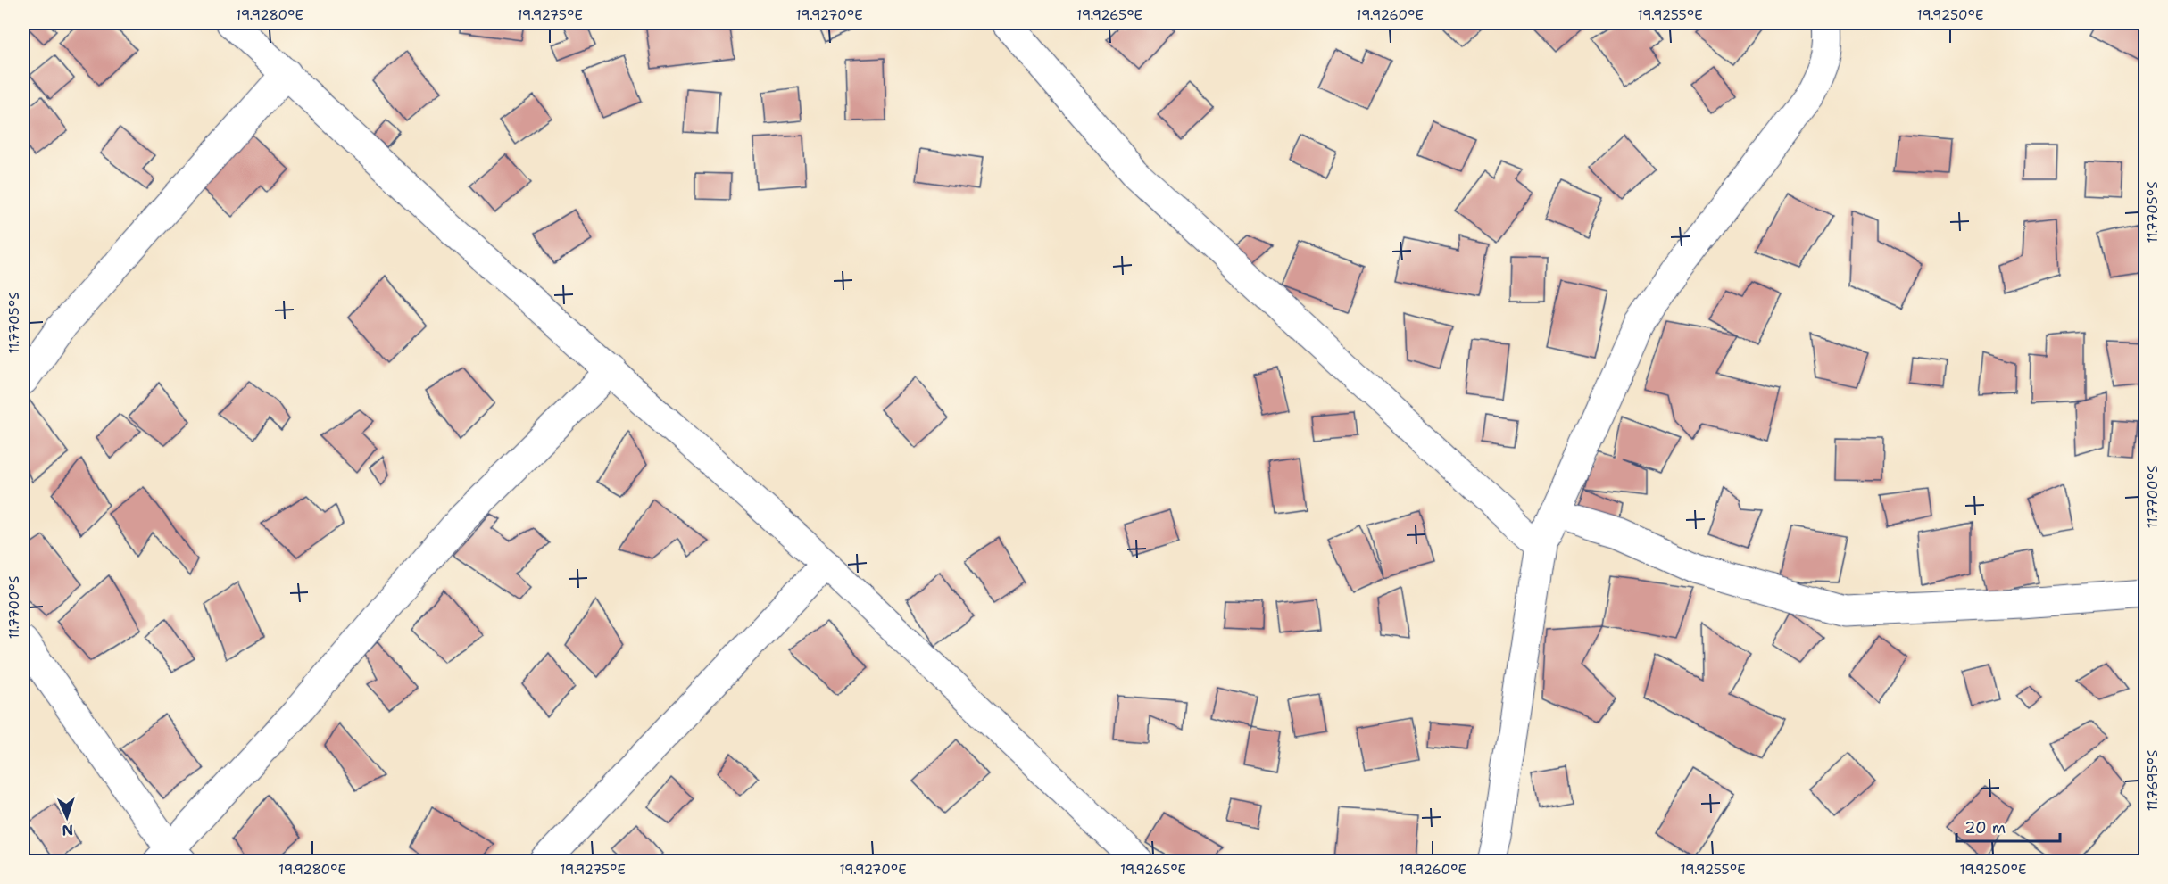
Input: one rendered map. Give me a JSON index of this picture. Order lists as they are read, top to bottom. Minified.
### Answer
{"scale_bar":"20 m","north":"bottom","coordinates":["19.9280°E","19.9275°E","19.9270°E","19.9265°E","19.9260°E","19.9255°E","19.9250°E","11.7705°S","11.7700°S","11.7695°S"]}
